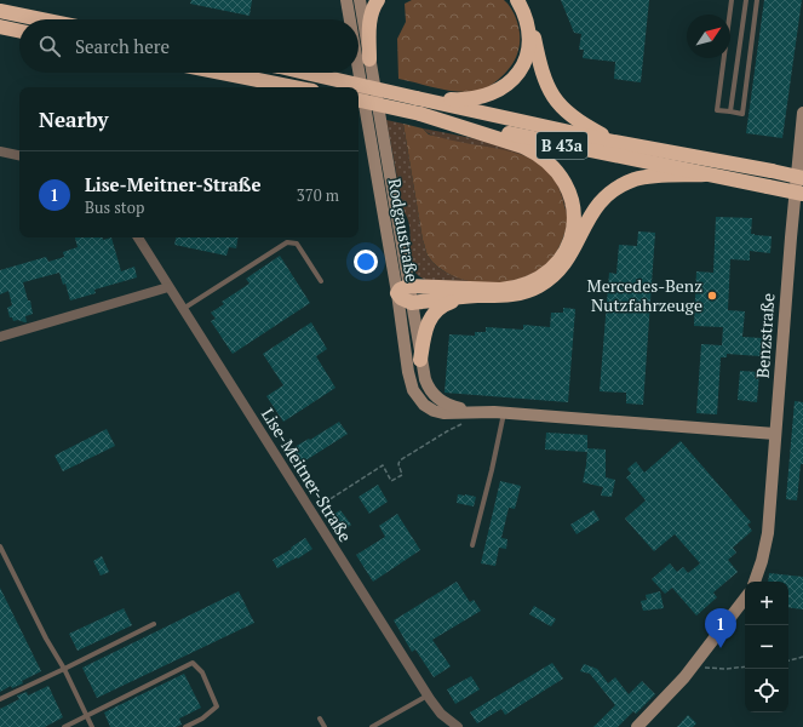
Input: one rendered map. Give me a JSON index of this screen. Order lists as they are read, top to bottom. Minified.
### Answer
{"streets":{"highway":["B 43a"],"street":["Rodgaustraße","Benzstraße","Lise-Meitner-Straße"]},"crossings":[["Rodgaustraße","Benzstraße"]],"places":["Mercedes-Benz Nutzfahrzeuge"],"north":"top right","page":{"search":"Search here","heading":"Nearby","list":[{"mark":"1","name":"Lise-Meitner-Straße","note":"Bus stop","value":"370 m"}],"map_buttons":["+","−"],"pins":"1"}}
